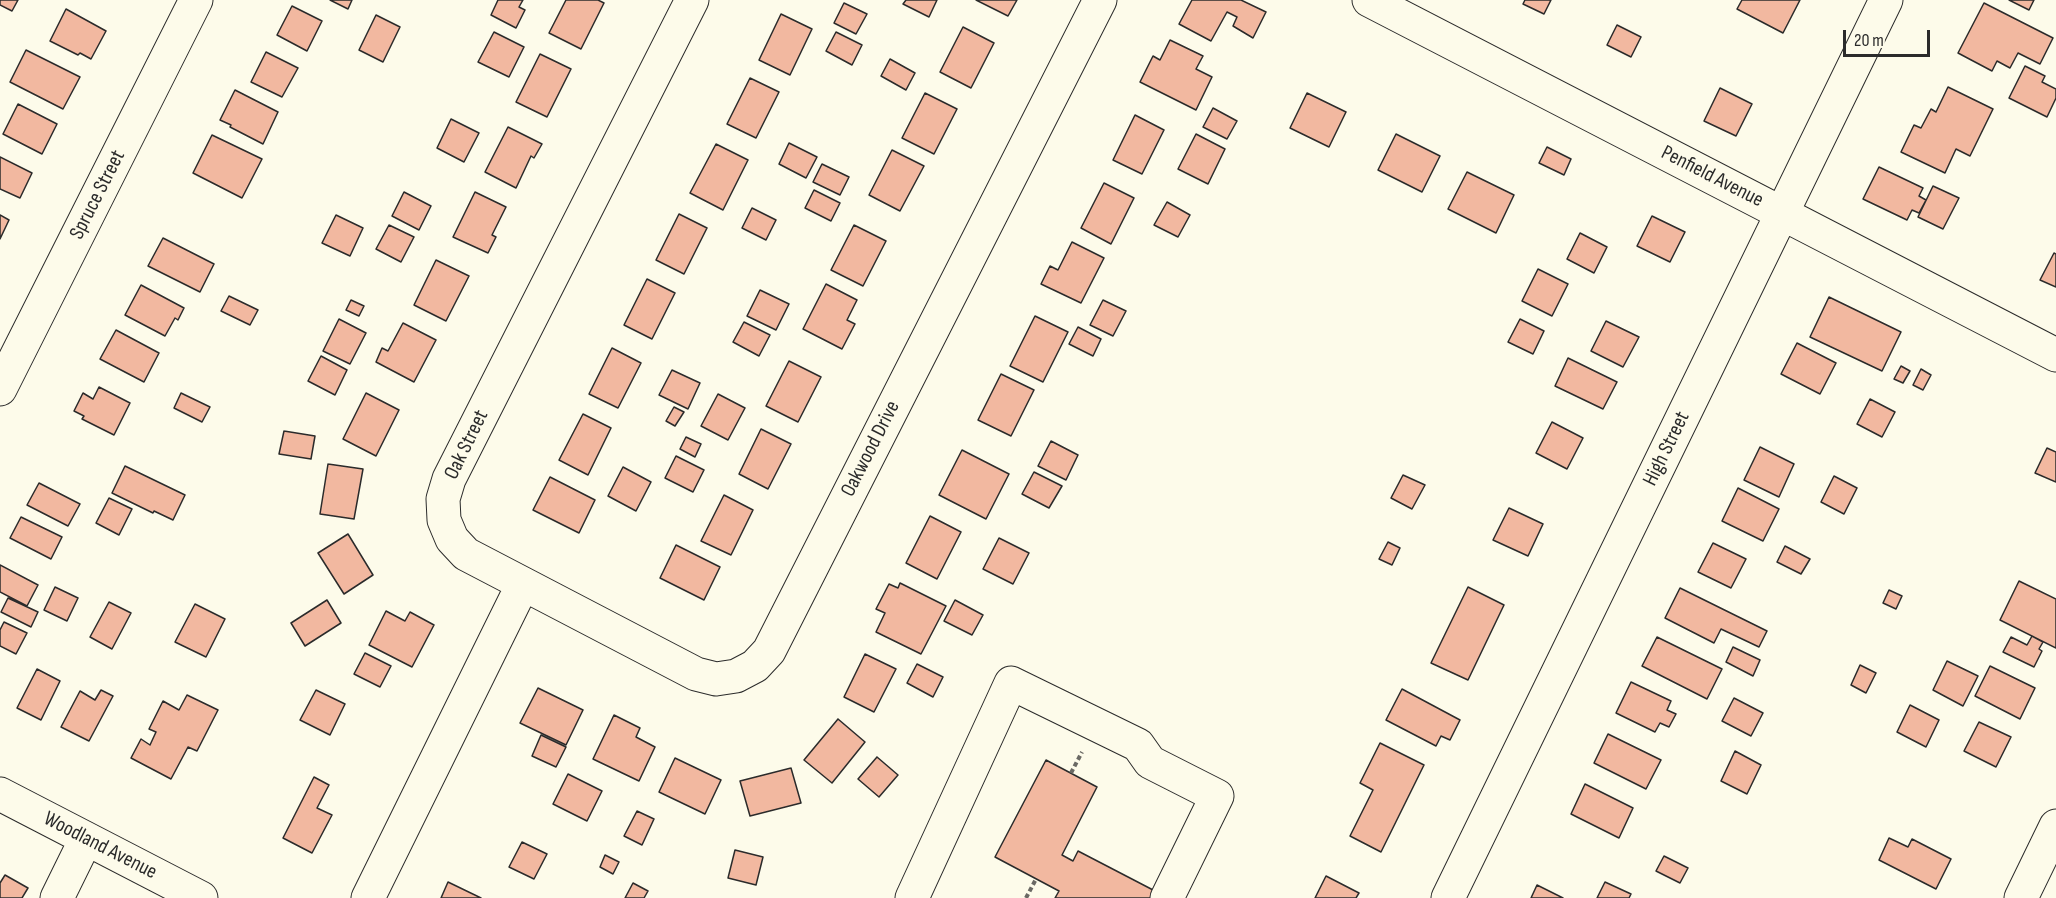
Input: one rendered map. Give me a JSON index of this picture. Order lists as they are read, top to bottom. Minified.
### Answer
{"streets":{"street":["Penfield Avenue","Spruce Street","Oak Street","Oakwood Drive","High Street","Woodland Avenue"]},"crossings":[["Penfield Avenue","High Street"],["Oak Street","Oakwood Drive"]],"scale_bar":"20 m"}
